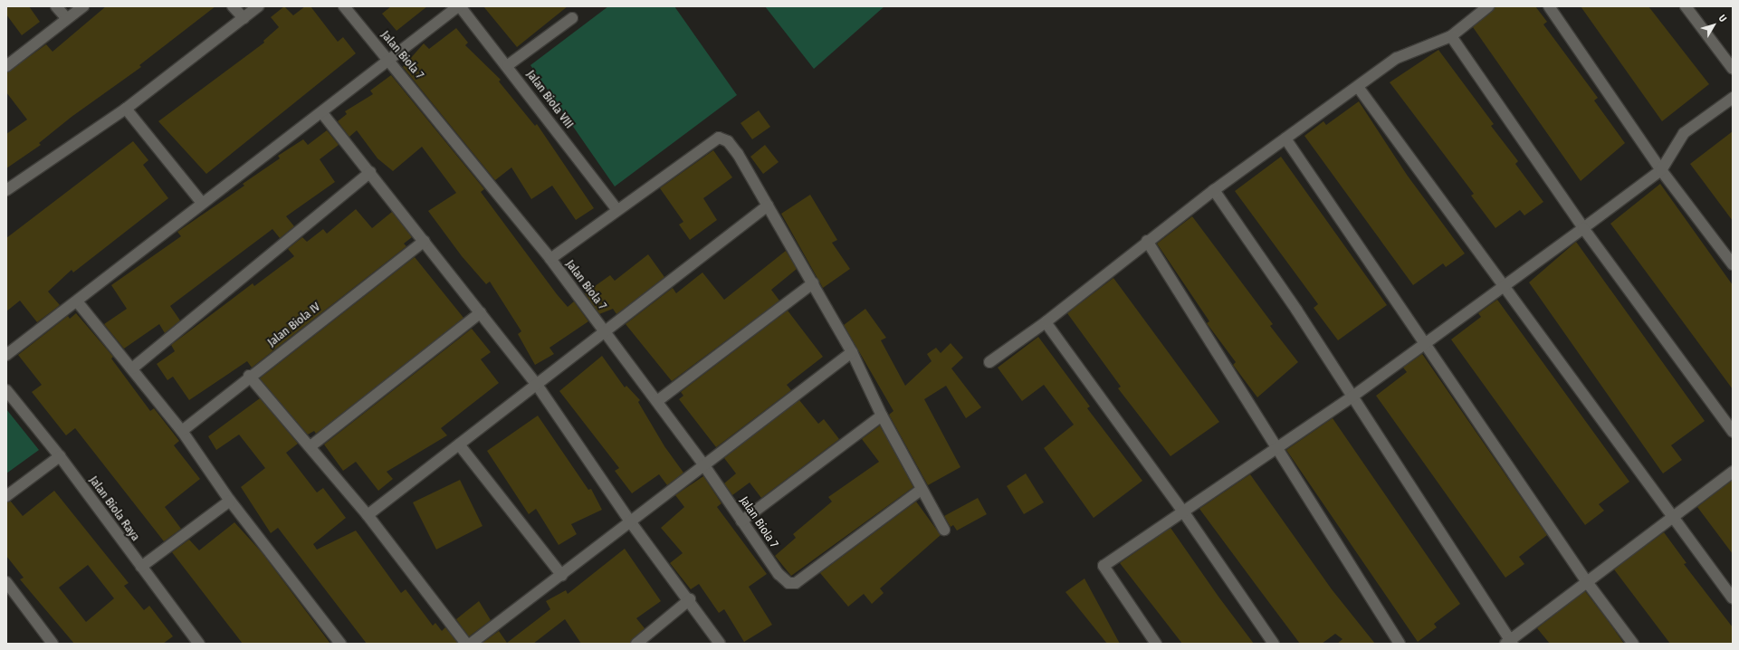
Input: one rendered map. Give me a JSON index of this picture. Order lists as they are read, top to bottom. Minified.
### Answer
{"streets":{"street":["Jalan Biola 7","Jalan Biola VIII","Jalan Biola IV","Jalan Biola Raya"]},"north":"top right"}
